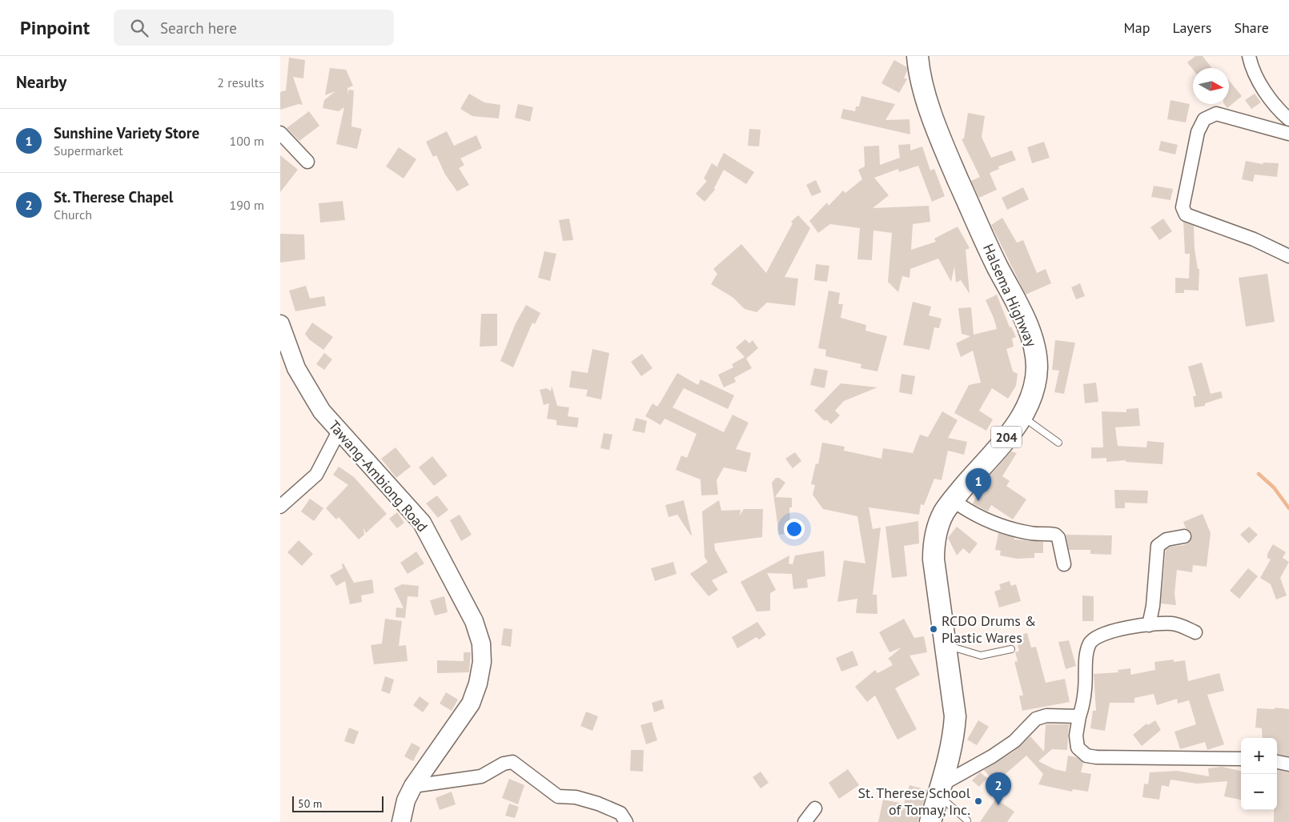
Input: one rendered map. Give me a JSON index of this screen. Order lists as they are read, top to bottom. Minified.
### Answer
{"streets":{"highway":["Halsema Highway","204"],"main road":["Tawang-Ambiong Road"]},"places":["RCDO Drums & Plastic Wares","St. Therese School of Tomay, Inc."],"scale_bar":"50 m","north":"right","page":{"header":"Pinpoint","search":"Search here","nav":["Map","Layers","Share"],"heading":["Nearby","2 results"],"list":[{"mark":"1","name":"Sunshine Variety Store","note":"Supermarket","value":"100 m"},{"mark":"2","name":"St. Therese Chapel","note":"Church","value":"190 m"}],"pins":["1","2"],"map_buttons":["+","−"],"scale":"50 m"}}
